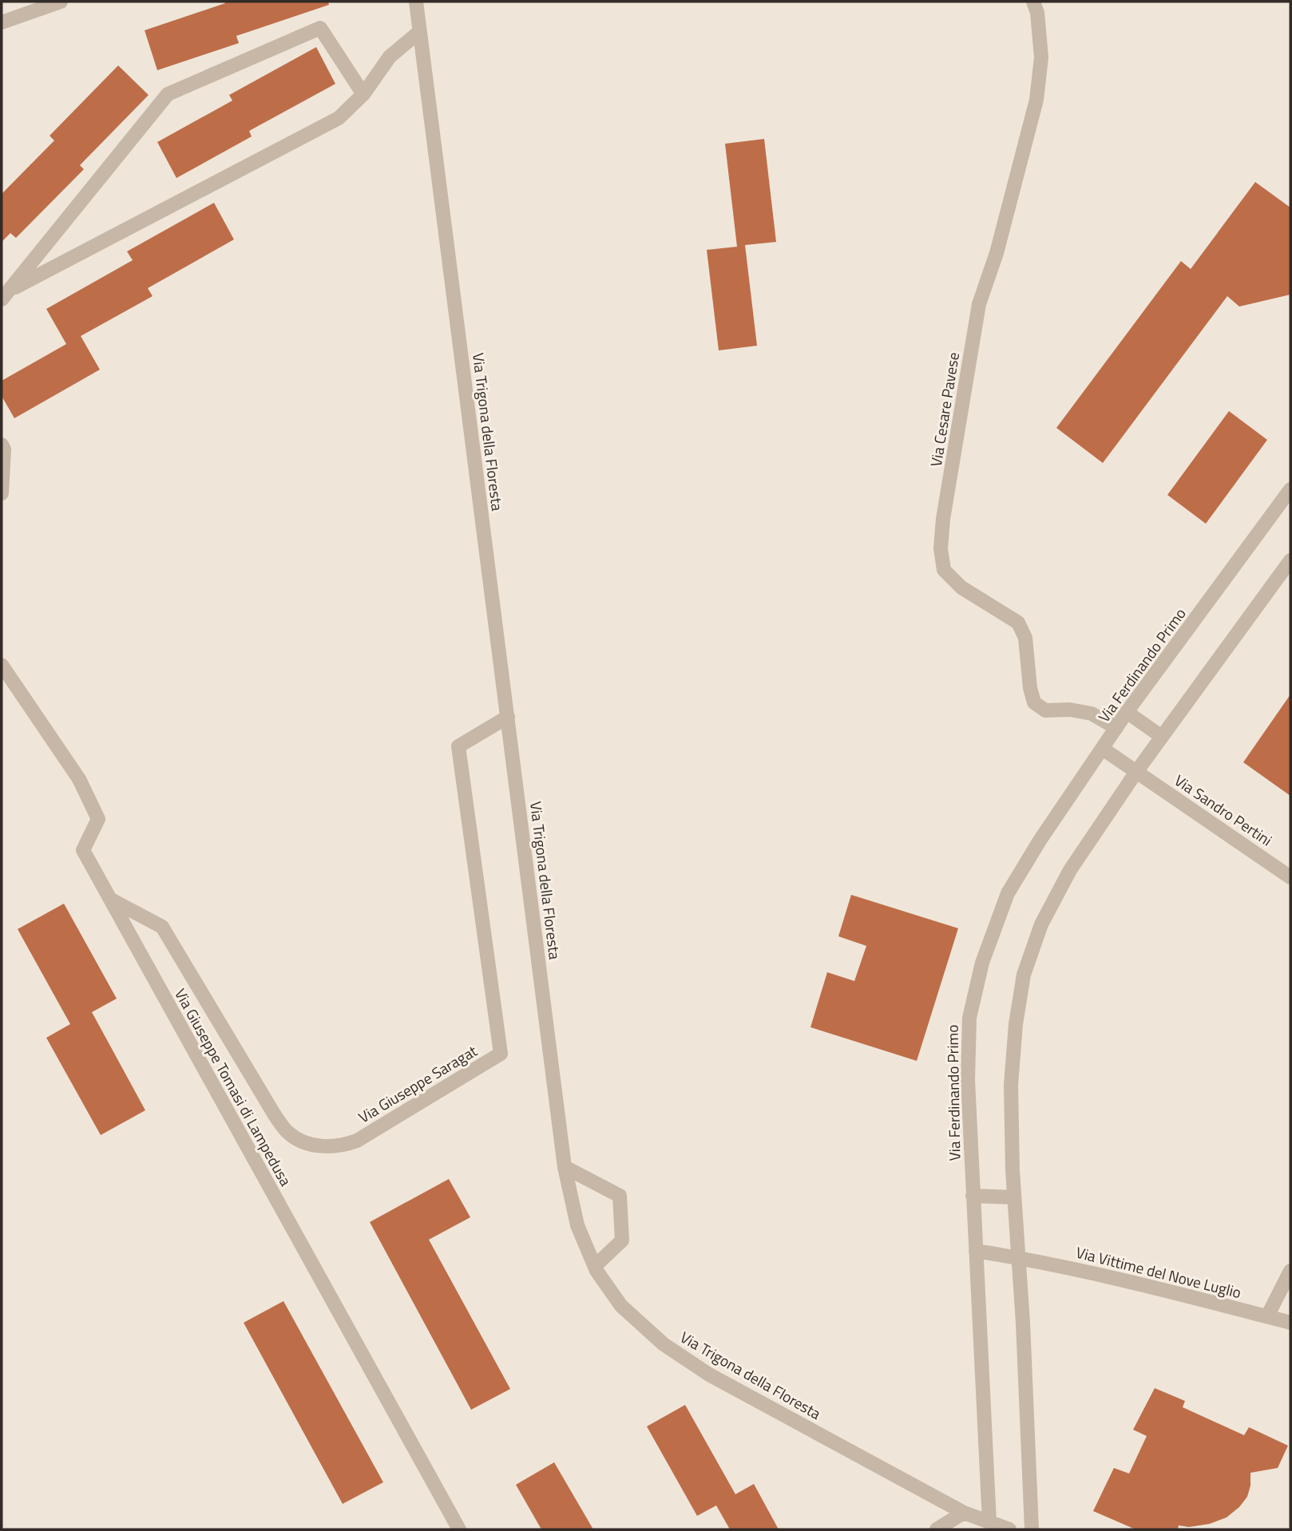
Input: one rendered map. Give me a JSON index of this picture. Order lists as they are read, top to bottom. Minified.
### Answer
{"streets":{"street":["Via Cesare Pavese","Via Trigona della Floresta","Via Ferdinando Primo","Via Sandro Pertini","Via Giuseppe Saragat","Via Giuseppe Tomasi di Lampedusa","Via Vittime del Nove Luglio"]},"crossings":[["Via Cesare Pavese","Via Ferdinando Primo"],["Via Trigona della Floresta","Via Ferdinando Primo"],["Via Trigona della Floresta","Via Giuseppe Saragat"],["Via Ferdinando Primo","Via Sandro Pertini"],["Via Ferdinando Primo","Via Vittime del Nove Luglio"],["Via Giuseppe Saragat","Via Giuseppe Tomasi di Lampedusa"]]}
